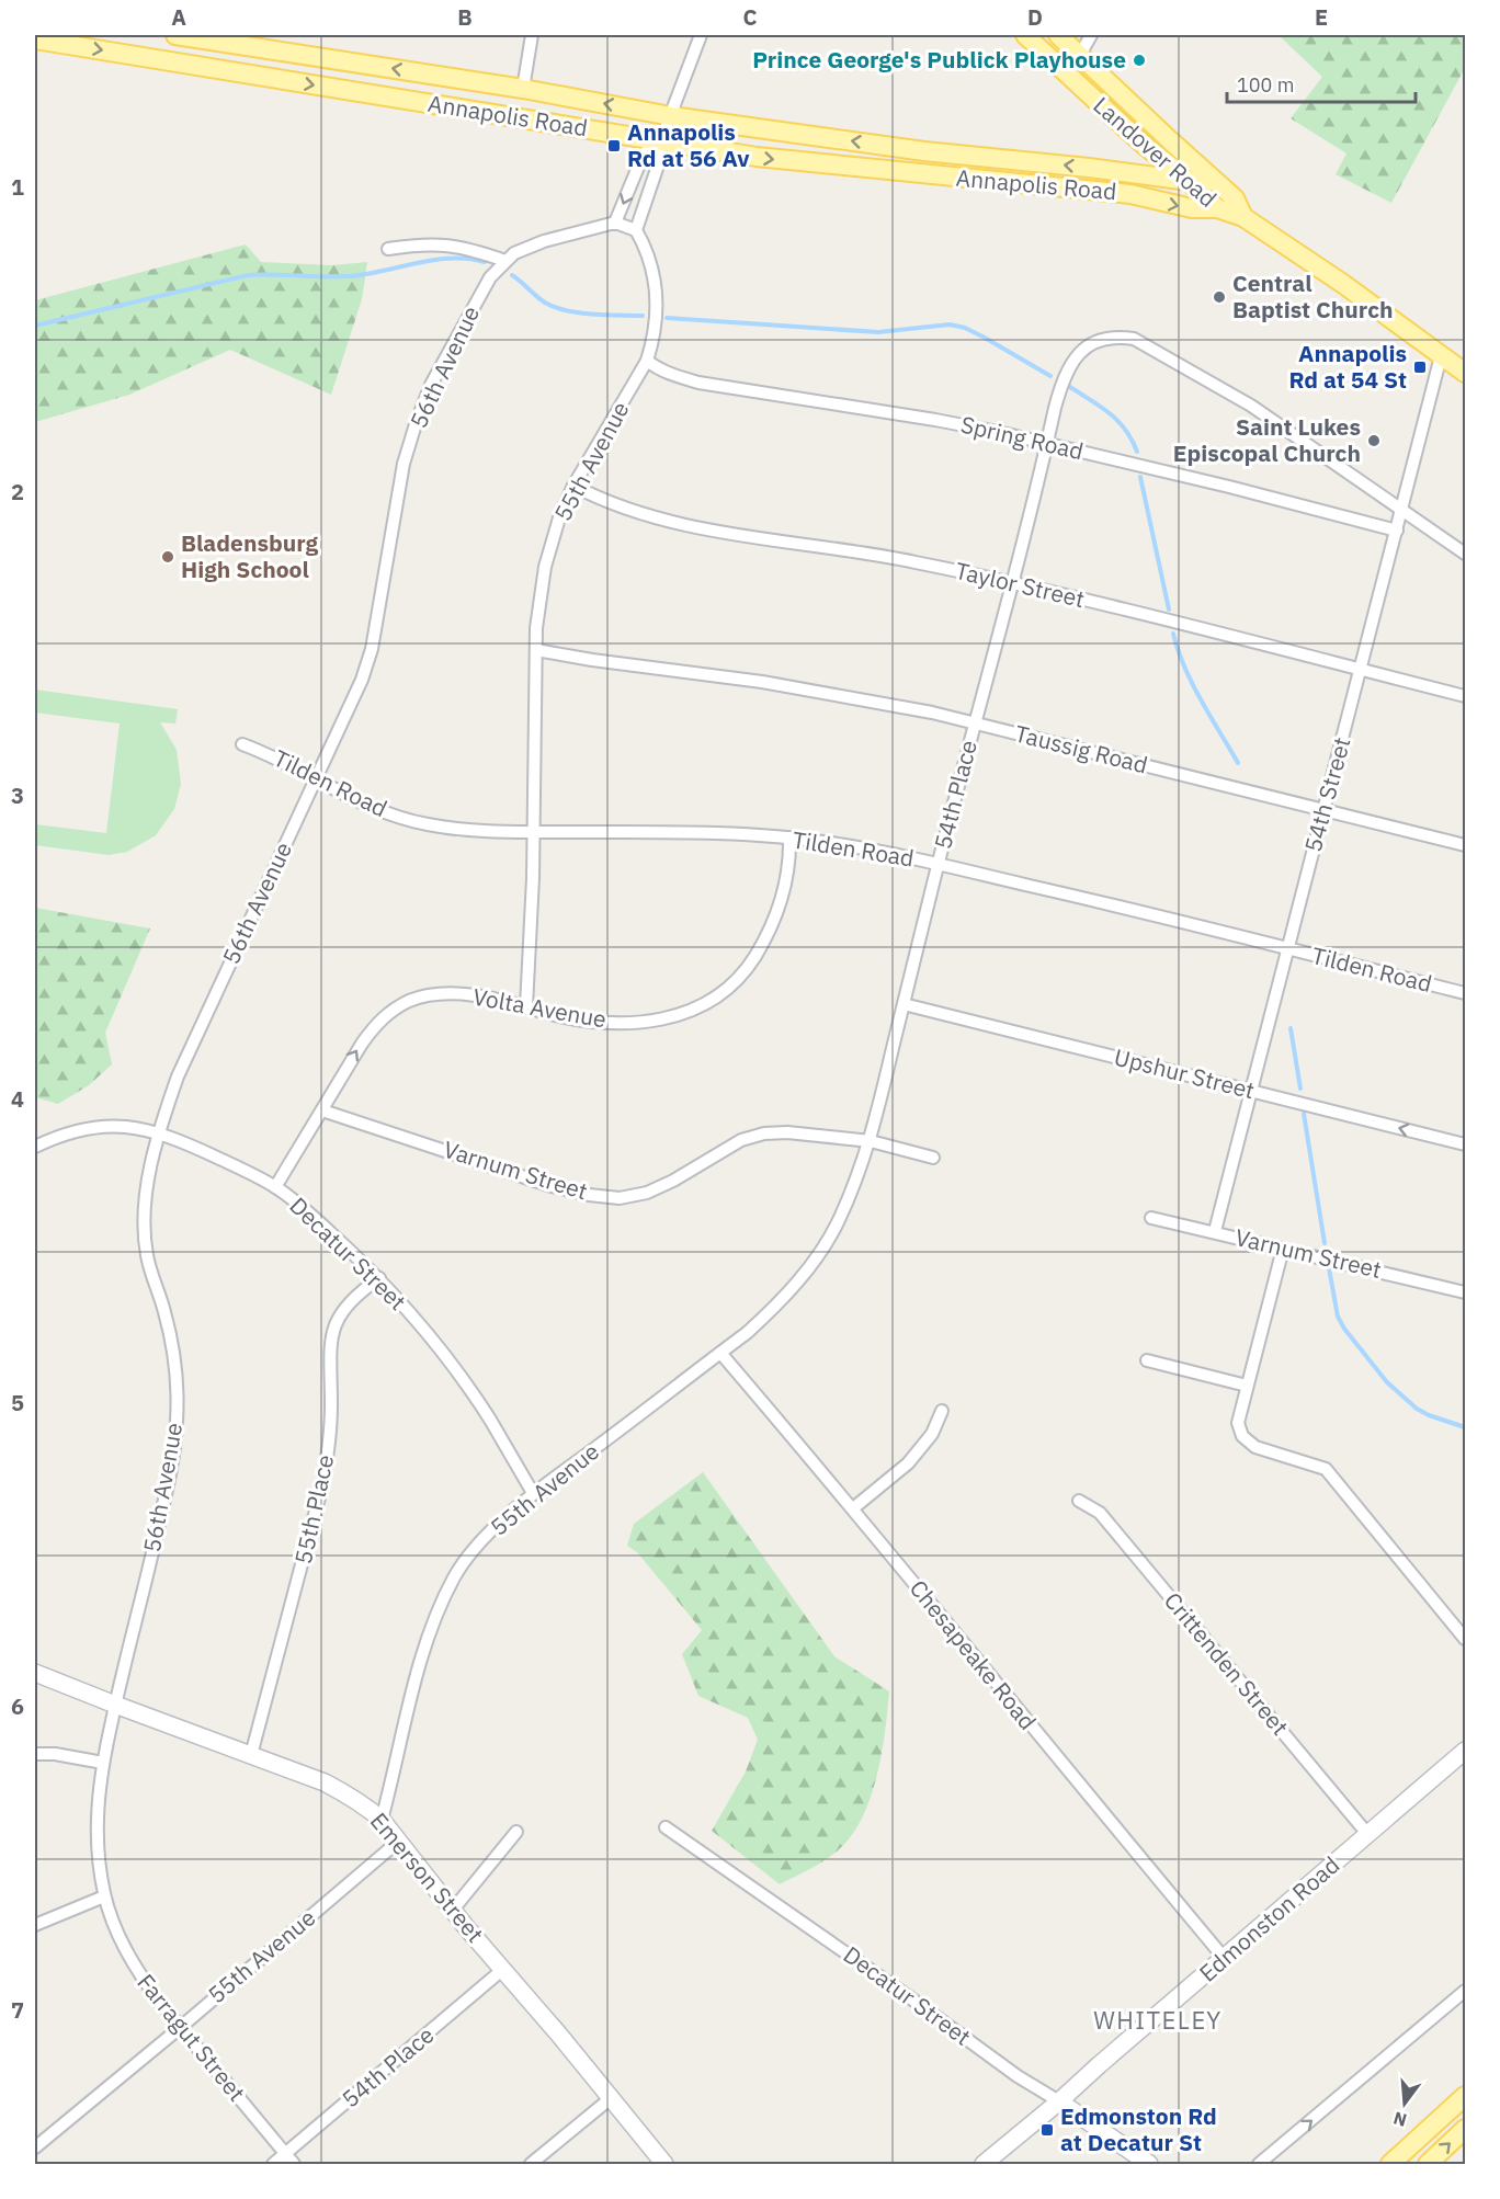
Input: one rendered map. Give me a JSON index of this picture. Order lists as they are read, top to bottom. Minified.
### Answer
{"streets":{"main road":["Annapolis Road","Landover Road"],"street":["56th Avenue","Spring Road","55th Avenue","Taylor Street","Taussig Road","Tilden Road","54th Place","54th Street","Volta Avenue","Upshur Street","Varnum Street","Decatur Street","55th Place","Chesapeake Road","Crittenden Street","Emerson Street","Edmonston Road","Farragut Street"]},"crossings":[["Annapolis Road","Landover Road"],["56th Avenue","Tilden Road"],["56th Avenue","Decatur Street"],["56th Avenue","Emerson Street"],["56th Avenue","Farragut Street"],["Spring Road","55th Avenue"],["Spring Road","54th Place"],["Spring Road","54th Street"],["55th Avenue","Taylor Street"],["55th Avenue","Taussig Road"],["55th Avenue","Tilden Road"],["55th Avenue","54th Place"],["55th Avenue","Volta Avenue"],["55th Avenue","Decatur Street"],["55th Avenue","Chesapeake Road"],["55th Avenue","Emerson Street"],["55th Avenue","Farragut Street"],["Taylor Street","54th Place"],["Taylor Street","54th Street"],["Taussig Road","54th Place"],["Taussig Road","54th Street"],["Tilden Road","54th Place"],["Tilden Road","54th Street"],["Tilden Road","Volta Avenue"],["54th Place","54th Street"],["54th Place","Upshur Street"],["54th Place","Varnum Street"],["54th Place","Chesapeake Road"],["54th Place","Emerson Street"],["54th Place","Farragut Street"],["54th Street","Upshur Street"],["54th Street","Varnum Street"],["Volta Avenue","Varnum Street"],["Volta Avenue","Decatur Street"],["Decatur Street","55th Place"],["Decatur Street","Edmonston Road"],["55th Place","Emerson Street"],["Chesapeake Road","Edmonston Road"],["Crittenden Street","Edmonston Road"],["Emerson Street","Farragut Street"]],"one_way":["Upshur Street"],"districts":["WHITELEY"],"places":{"other":["Prince George's Publick Playhouse","Central Baptist Church","Saint Lukes Episcopal Church","Bladensburg High School"],"transit":["Annapolis Rd at 56 Av","Annapolis Rd at 54 St","Edmonston Rd at Decatur St"]},"scale_bar":"100 m","north":"bottom","grid":{"columns":["A","B","C","D","E"],"rows":["1","2","3","4","5","6","7"]}}
